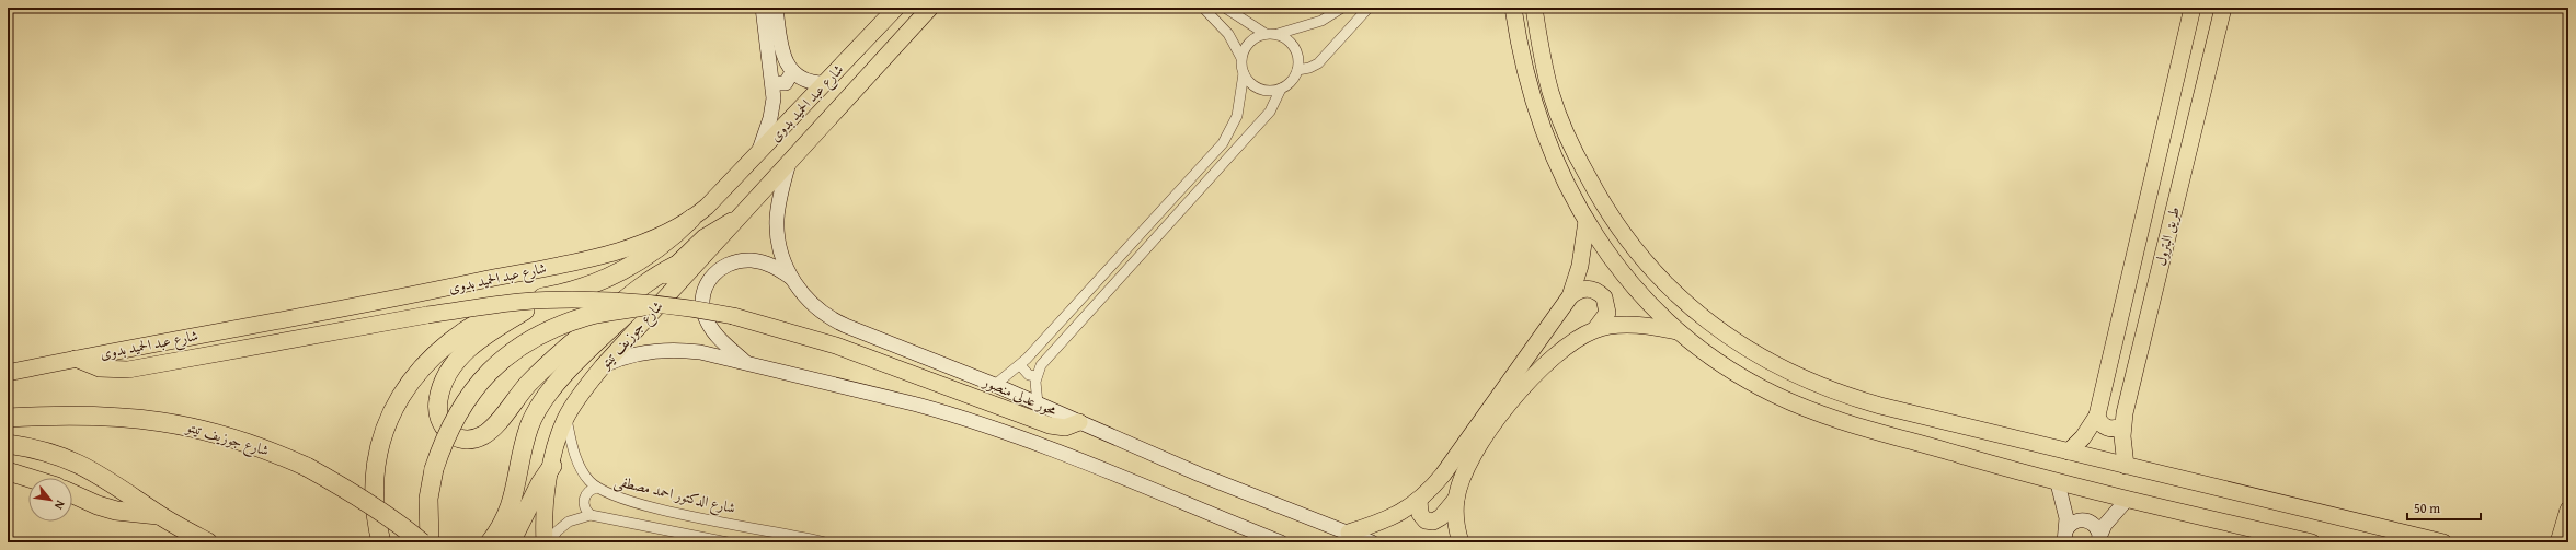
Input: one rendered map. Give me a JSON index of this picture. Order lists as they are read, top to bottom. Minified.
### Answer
{"streets":{"highway":["شارع جوزيف تيتو"],"main road":["شارع عبد الحميد بدوى","طريق البترول","محور عدلى منصور"],"street":["شارع الدكتور احمد مصطفى"]},"crossings":[["شارع عبد الحميد بدوى","شارع جوزيف تيتو"],["شارع عبد الحميد بدوى","محور عدلى منصور"],["شارع جوزيف تيتو","محور عدلى منصور"],["شارع جوزيف تيتو","شارع الدكتور احمد مصطفى"]],"scale_bar":"50 m","north":"bottom right"}
